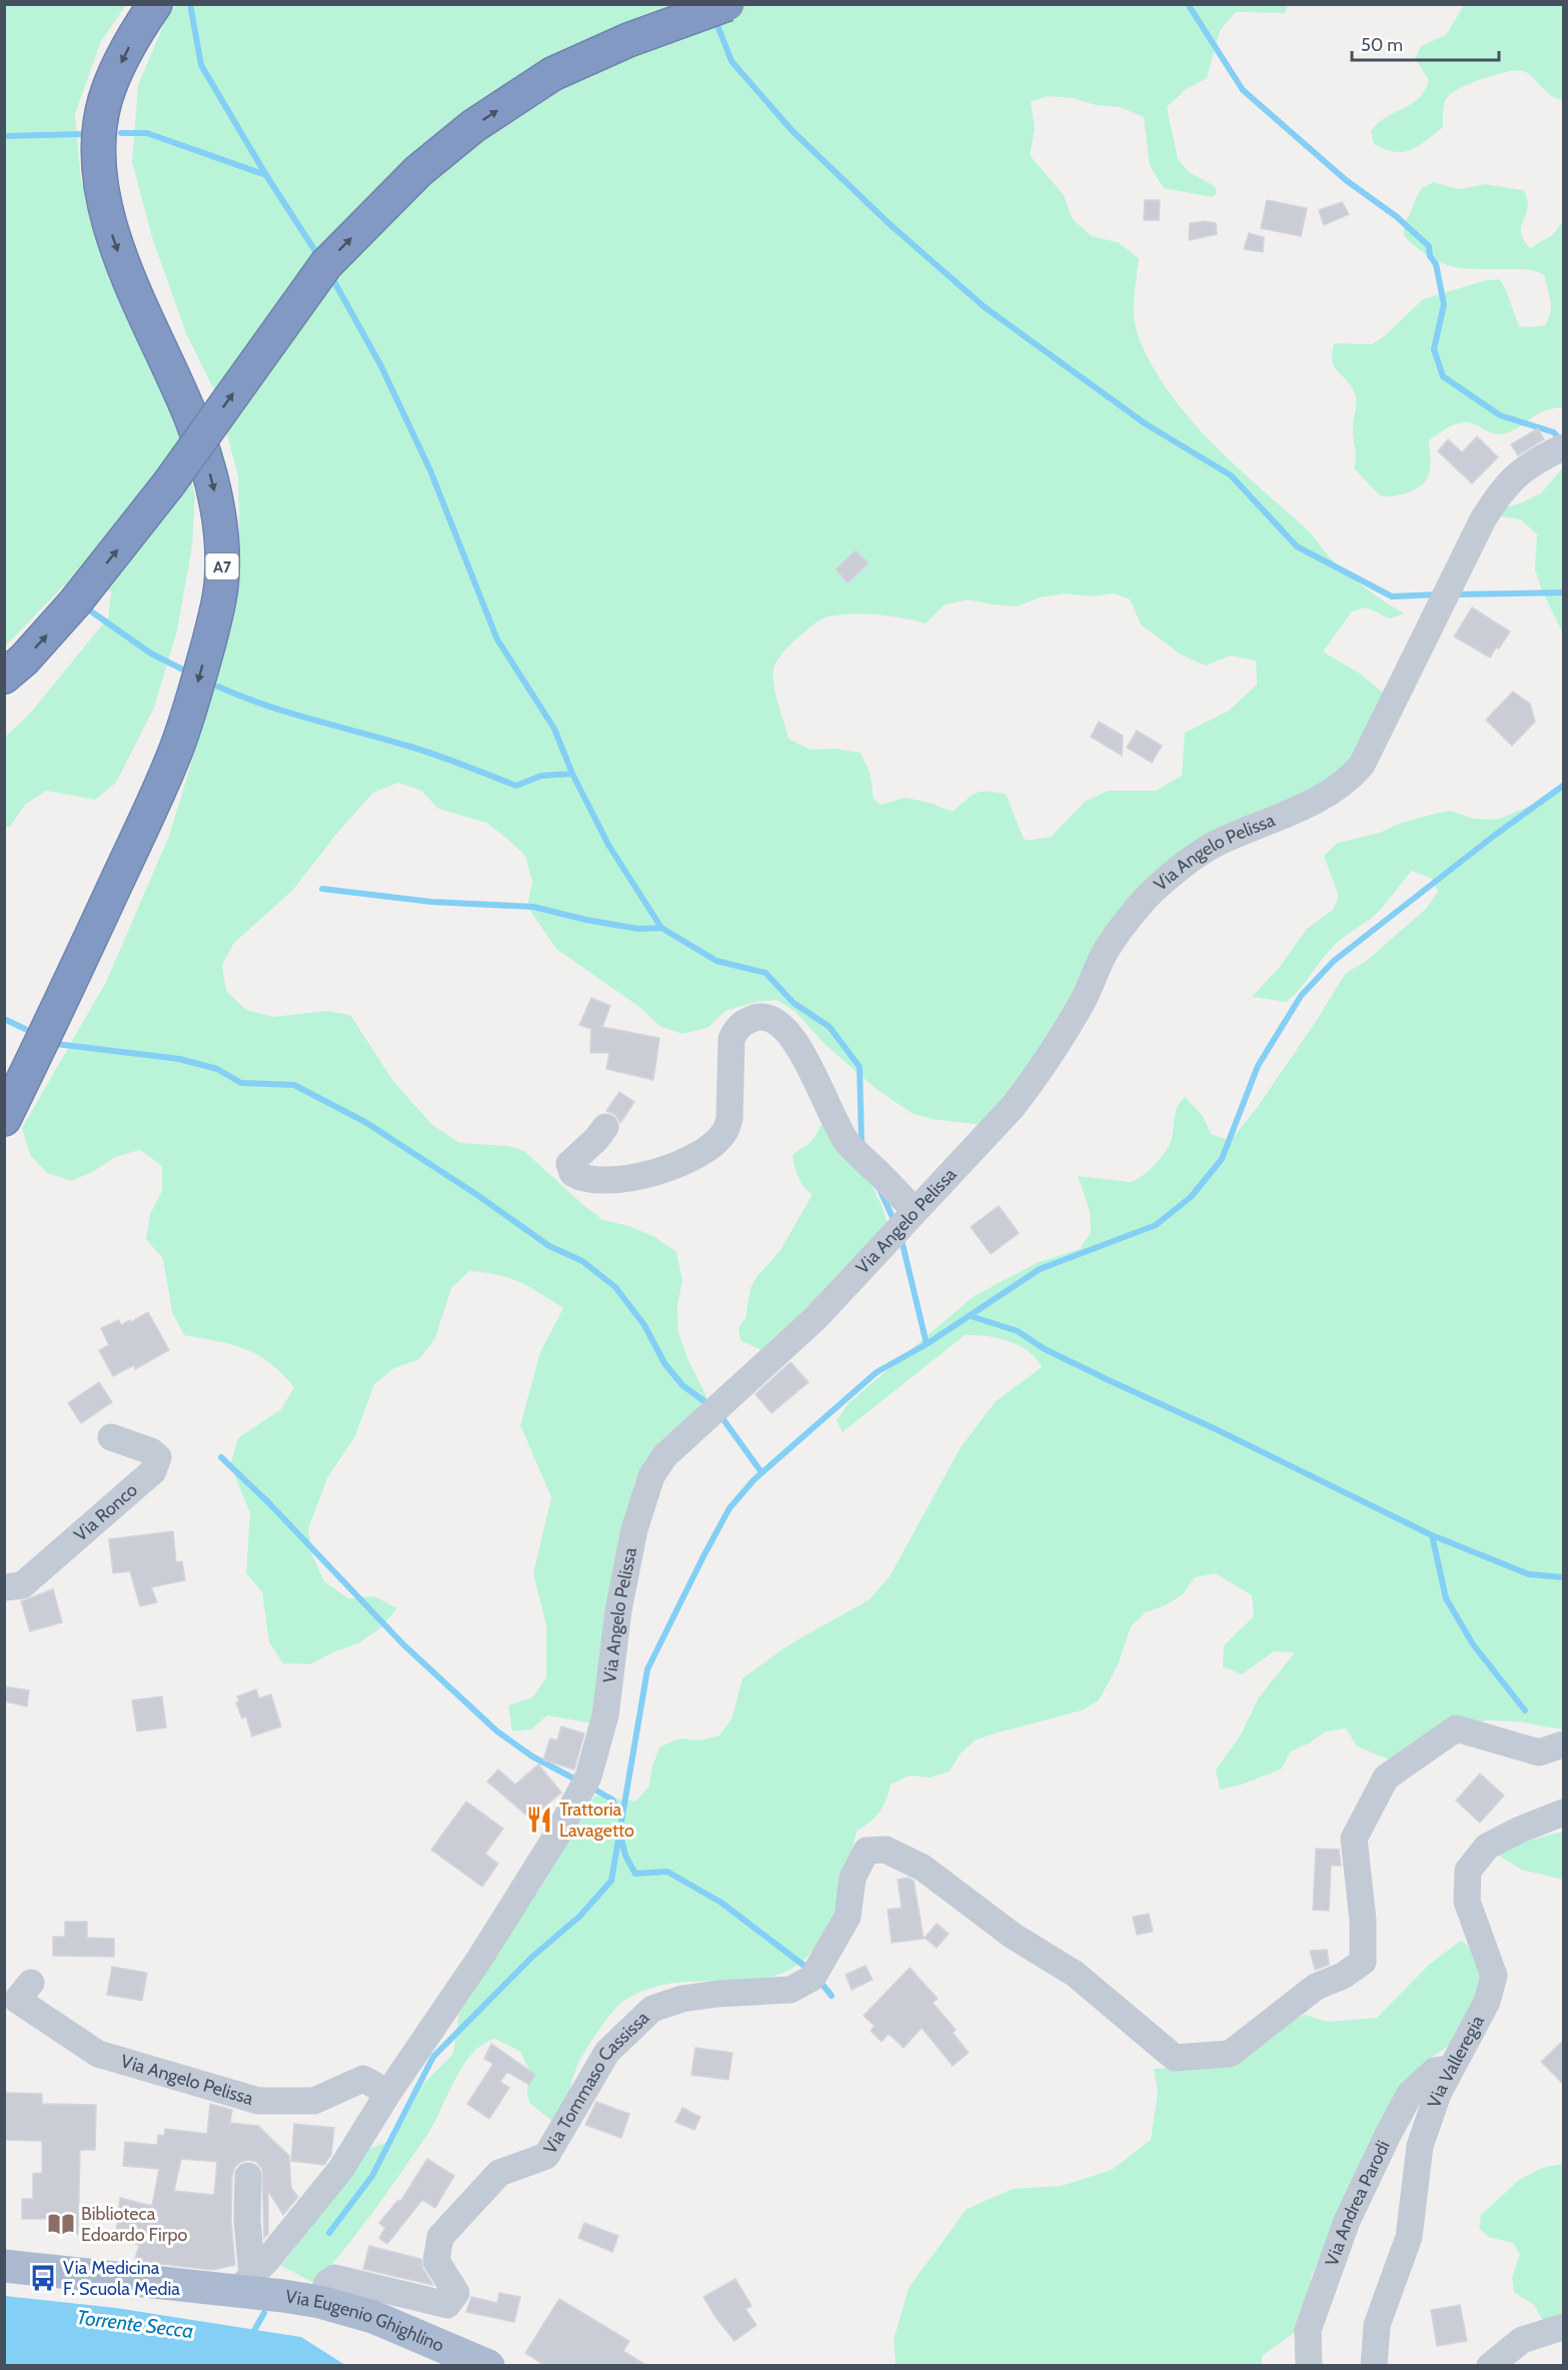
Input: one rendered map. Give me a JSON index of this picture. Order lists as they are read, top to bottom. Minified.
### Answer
{"streets":{"highway":["A7"],"main road":["Via Eugenio Ghighlino"],"street":["Via Angelo Pelissa","Via Ronco","Via Valleregia","Via Tommaso Cassissa","Via Andrea Parodi"]},"crossings":[["Via Angelo Pelissa","Via Eugenio Ghighlino"],["Via Valleregia","Via Andrea Parodi"],["Via Tommaso Cassissa","Via Eugenio Ghighlino"]],"water":["Torrente Secca"],"places":{"restaurant":["Trattoria Lavagetto"],"library":["Biblioteca Edoardo Firpo"],"bus stop":["Via Medicina F. Scuola Media"]},"scale_bar":"50 m"}
